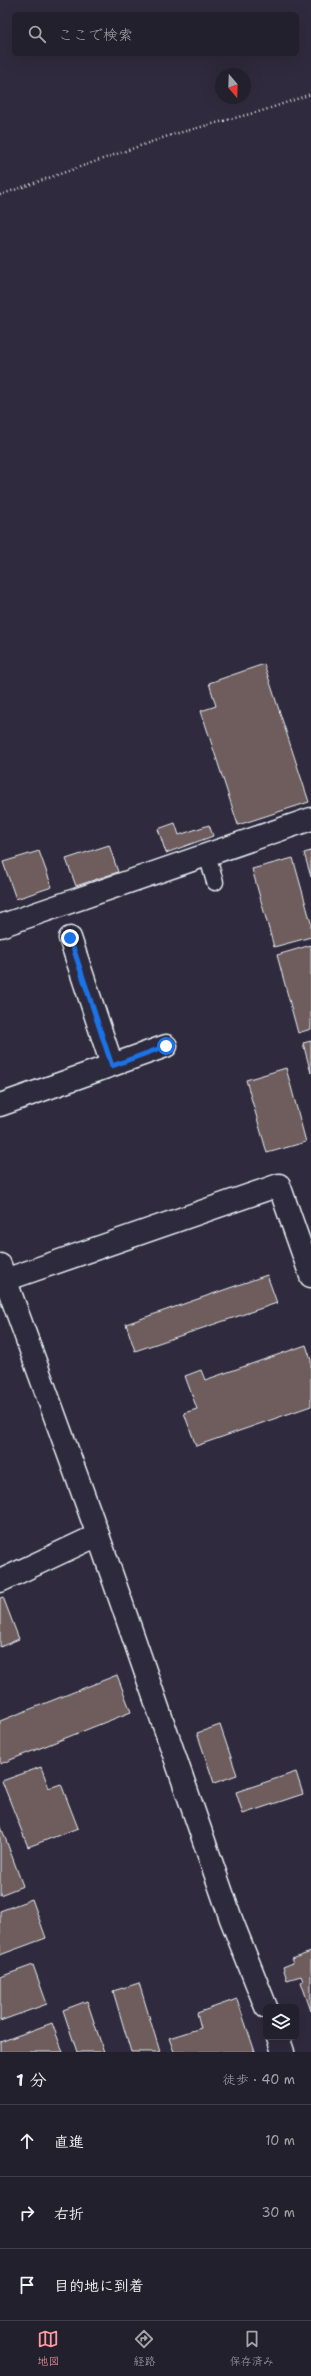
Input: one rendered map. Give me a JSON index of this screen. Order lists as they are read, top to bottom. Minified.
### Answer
{"north":"bottom","page":{"search":"ここで検索","heading":["1 分","徒歩 · 40 m"],"list":[["直進","10 m"],["右折","30 m"],"目的地に到着"],"nav":["地図","経路","保存済み"]}}
